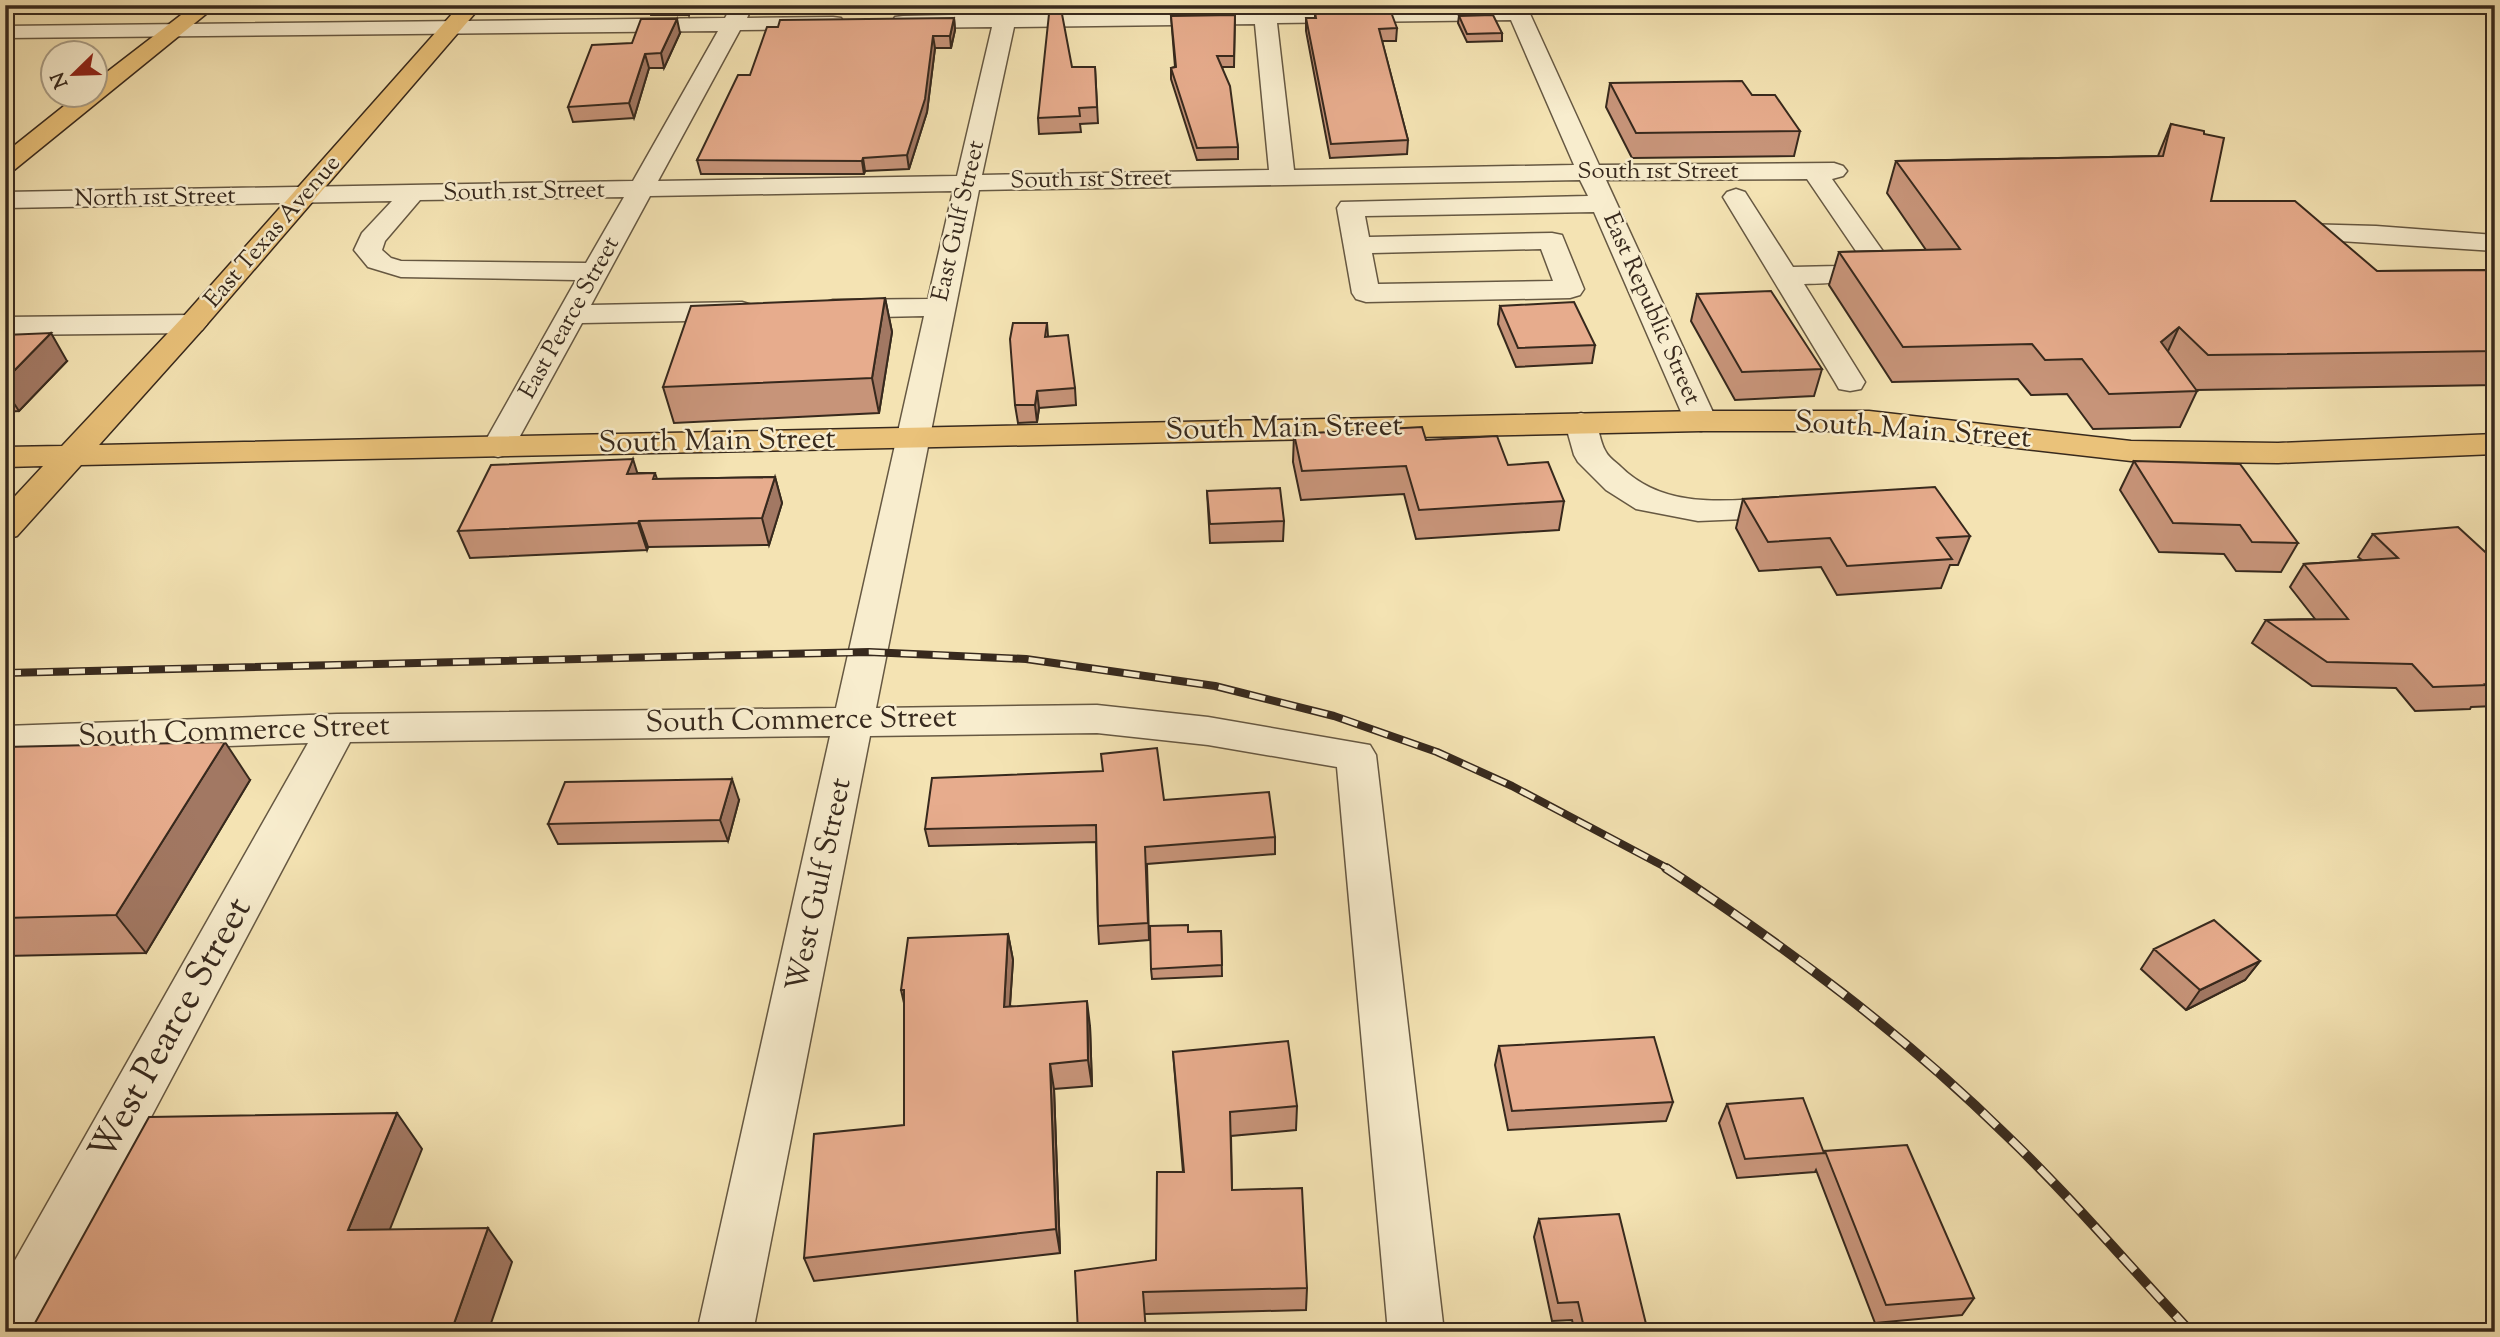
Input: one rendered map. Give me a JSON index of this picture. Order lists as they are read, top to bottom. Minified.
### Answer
{"streets":{"main road":["East Texas Avenue","South Main Street"],"street":["South 1st Street","North 1st Street","East Gulf Street","East Republic Street","East Pearce Street","South Commerce Street","West Gulf Street","West Pearce Street"]},"crossings":[["South 1st Street","North 1st Street"],["South 1st Street","East Gulf Street"],["South 1st Street","East Texas Avenue"],["South 1st Street","East Republic Street"],["South 1st Street","East Pearce Street"],["North 1st Street","East Texas Avenue"],["East Gulf Street","South Main Street"],["East Gulf Street","West Gulf Street"],["East Texas Avenue","South Main Street"],["East Republic Street","South Main Street"],["East Pearce Street","South Main Street"],["South Main Street","West Gulf Street"],["South Commerce Street","West Gulf Street"],["South Commerce Street","West Pearce Street"]],"north":"bottom left"}
